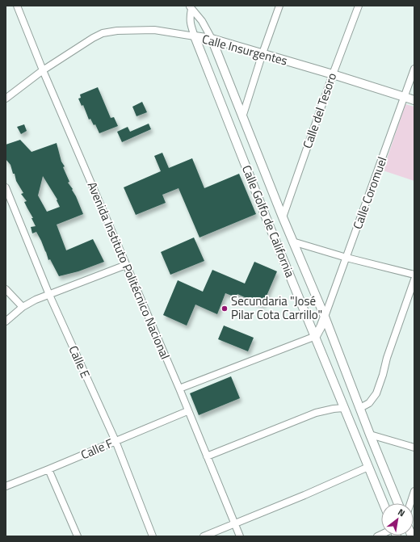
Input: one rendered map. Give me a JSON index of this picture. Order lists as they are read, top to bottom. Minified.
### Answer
{"streets":{"street":["Calle Insurgentes","Calle del Tesoro","Calle Coromuel","Calle Golfo de California","Avenida Instituto Politécnico Nacional","Calle E","Calle F"]},"crossings":[["Calle Insurgentes","Calle del Tesoro"],["Calle Insurgentes","Calle Coromuel"],["Calle Insurgentes","Calle Golfo de California"],["Calle Insurgentes","Avenida Instituto Politécnico Nacional"],["Calle del Tesoro","Calle Golfo de California"],["Calle Coromuel","Calle Golfo de California"],["Avenida Instituto Politécnico Nacional","Calle F"],["Calle E","Calle F"]],"places":["Secundaria \"José Pilar Cota Carrillo\""],"north":"top right"}
